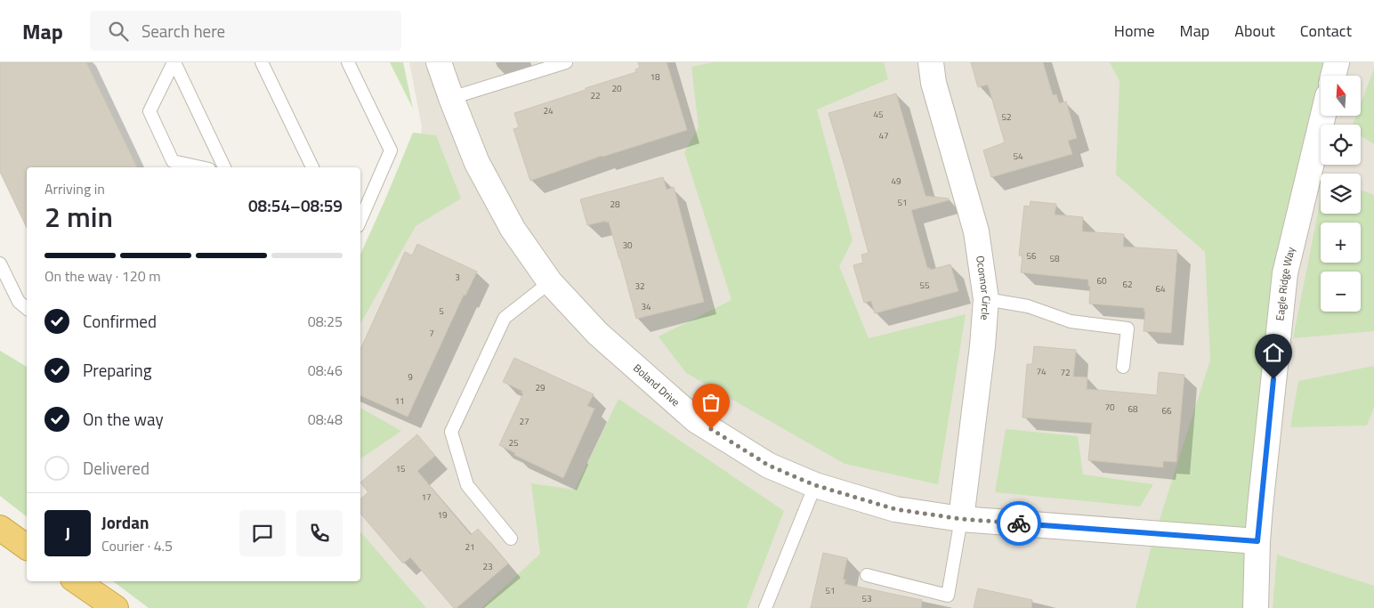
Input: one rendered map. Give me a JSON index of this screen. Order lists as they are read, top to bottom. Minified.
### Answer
{"streets":{"street":["Eagle Ridge Way","Oconnor Circle","Boland Drive"]},"crossings":[["Eagle Ridge Way","Boland Drive"],["Oconnor Circle","Boland Drive"]],"house_numbers":["18","20","22","24","45","52","47","54","49","51","28","30","56","58","3","60","62","55","32","64","34","5","7","74","72","9","29","11","70","68","66","27","25","15","17","19","21","23","51","53"],"north":"top","page":{"header":"Map","search":"Search here","nav":["Home","Map","About","Contact"],"map_buttons":["+","−"],"heading":["2 min","Arriving in","08:54–08:59"],"panel":["Jordan","Courier · 4.5"],"bar":"On the way · 120 m","list":[["Confirmed","08:25"],["Preparing","08:46"],["On the way","08:48"],"Delivered"],"round":"J"}}
